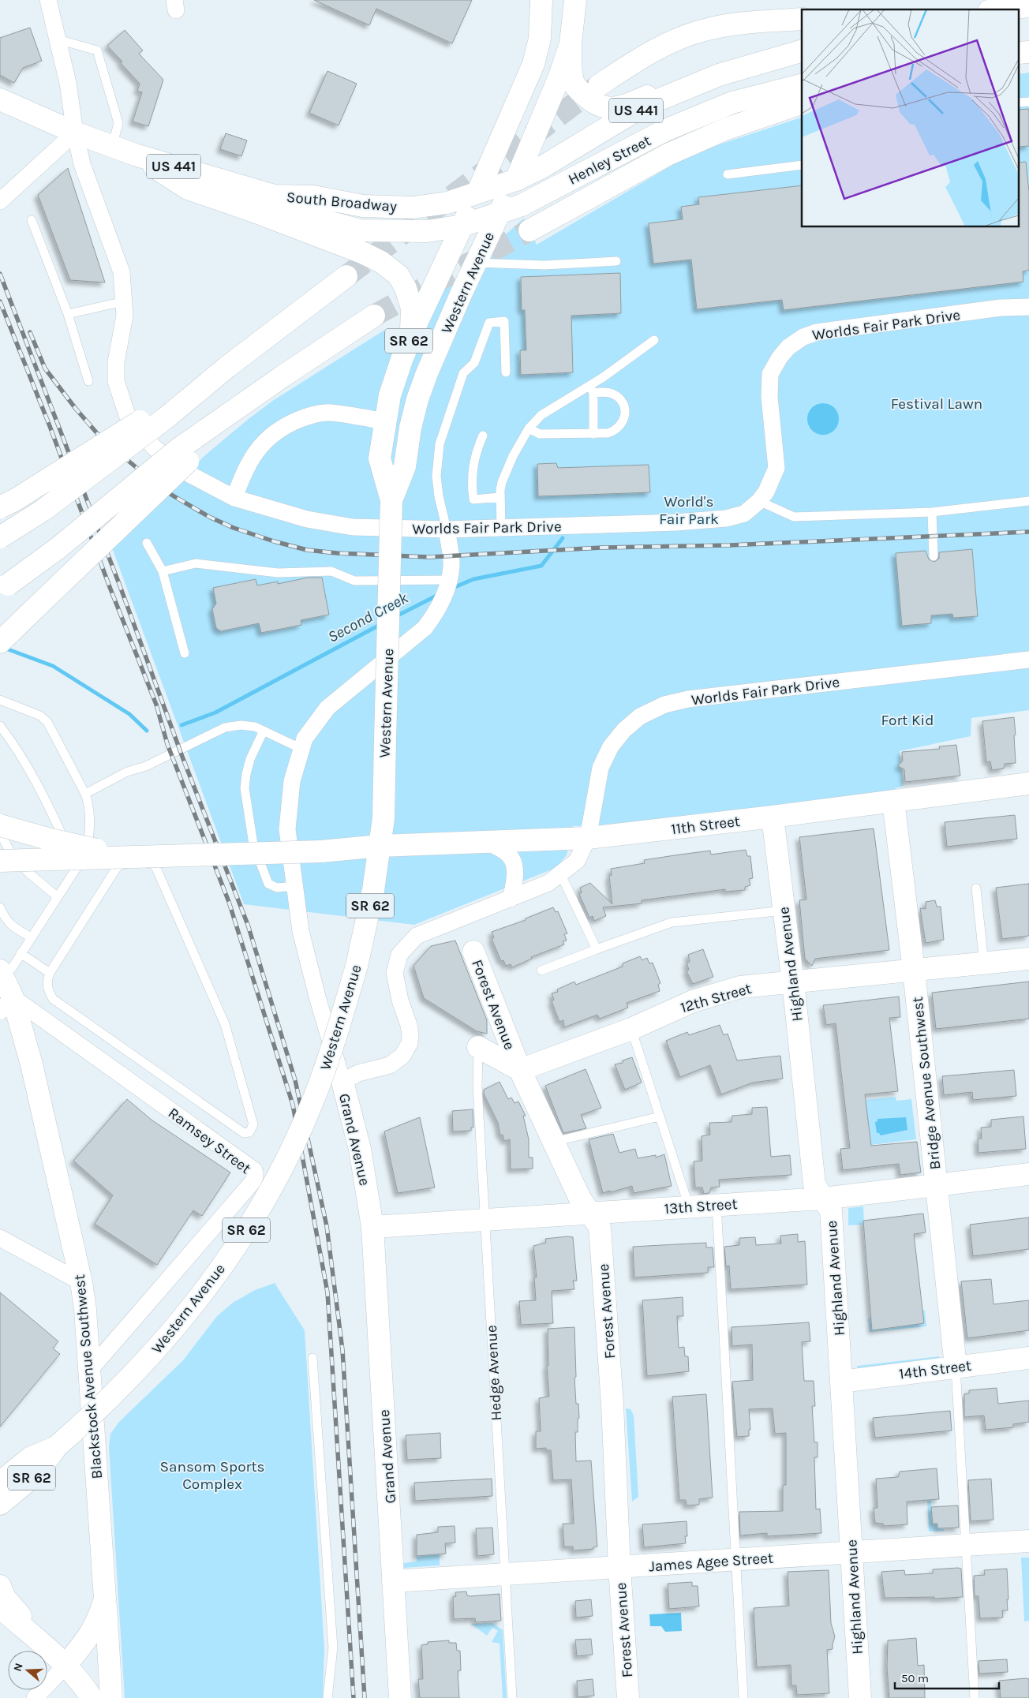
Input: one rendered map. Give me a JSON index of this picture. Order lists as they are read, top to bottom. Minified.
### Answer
{"streets":{"main road":["US 441","Henley Street","South Broadway","Western Avenue","SR 62","11th Street","Highland Avenue","12th Street","Forest Avenue","Bridge Avenue Southwest","Grand Avenue","13th Street","14th Street","Blackstock Avenue Southwest","James Agee Street"],"street":["Worlds Fair Park Drive","Ramsey Street"],"lane":["Hedge Avenue"]},"crossings":[["US 441","South Broadway"],["US 441","Worlds Fair Park Drive"],["Henley Street","South Broadway"],["Henley Street","Western Avenue"],["South Broadway","Western Avenue"],["South Broadway","Worlds Fair Park Drive"],["Western Avenue","11th Street"],["Worlds Fair Park Drive","11th Street"],["Worlds Fair Park Drive","Grand Avenue"],["11th Street","Highland Avenue"],["11th Street","Bridge Avenue Southwest"],["Highland Avenue","12th Street"],["Highland Avenue","13th Street"],["Highland Avenue","14th Street"],["Highland Avenue","James Agee Street"],["12th Street","Forest Avenue"],["12th Street","Bridge Avenue Southwest"],["Forest Avenue","13th Street"],["Forest Avenue","James Agee Street"],["Bridge Avenue Southwest","13th Street"],["Bridge Avenue Southwest","14th Street"],["Grand Avenue","13th Street"],["Grand Avenue","James Agee Street"],["Ramsey Street","Blackstock Avenue Southwest"],["13th Street","Hedge Avenue"],["Hedge Avenue","James Agee Street"]],"water":["Second Creek"],"parks":["Festival Lawn","World's Fair Park","Fort Kid","Sansom Sports Complex"],"scale_bar":"50 m","north":"left"}
